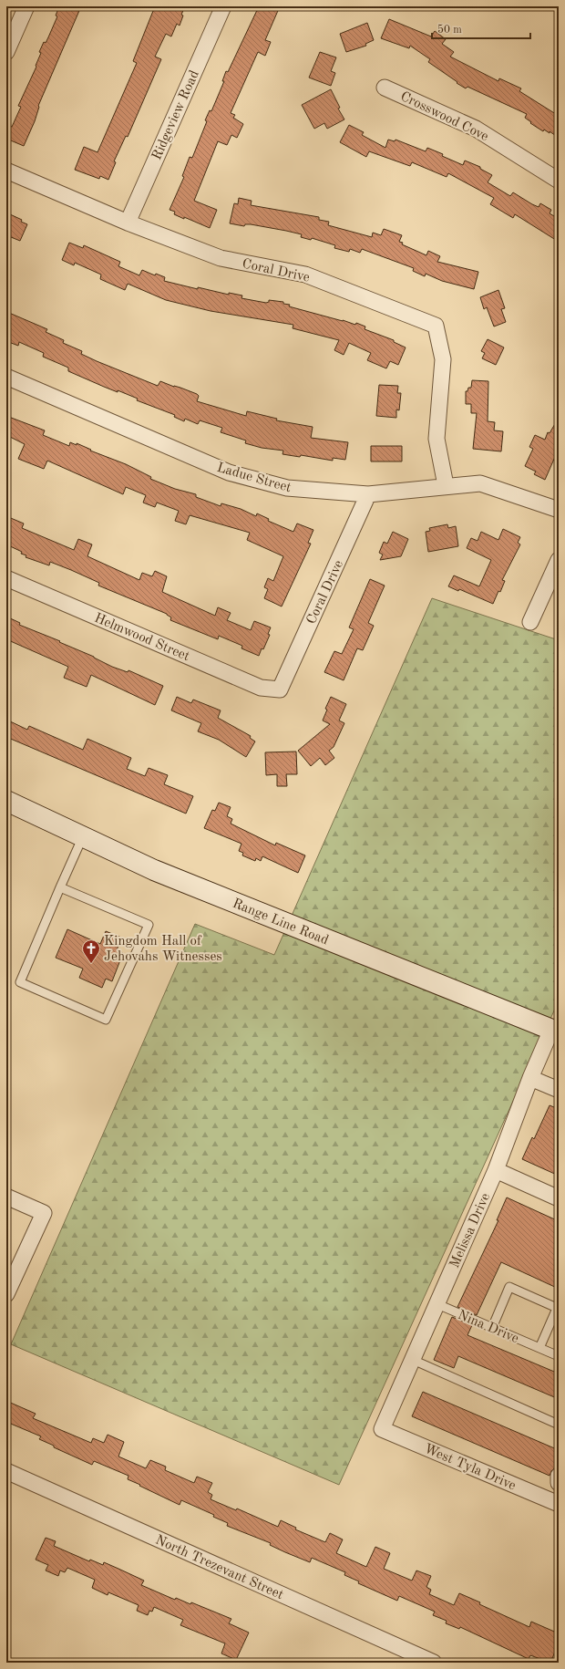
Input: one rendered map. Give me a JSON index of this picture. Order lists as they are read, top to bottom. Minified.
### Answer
{"streets":{"main road":["Range Line Road"],"street":["Ridgeview Road","Crosswood Cove","Coral Drive","Ladue Street","Helmwood Street","Melissa Drive","West Tyla Drive","North Trezevant Street"],"lane":["Nina Drive"]},"crossings":[["Ridgeview Road","Coral Drive"],["Coral Drive","Ladue Street"],["Coral Drive","Helmwood Street"],["Range Line Road","Melissa Drive"],["Melissa Drive","Nina Drive"],["Melissa Drive","West Tyla Drive"]],"places":{"church":["Kingdom Hall of Jehovahs Witnesses"]},"scale_bar":"50 m"}
